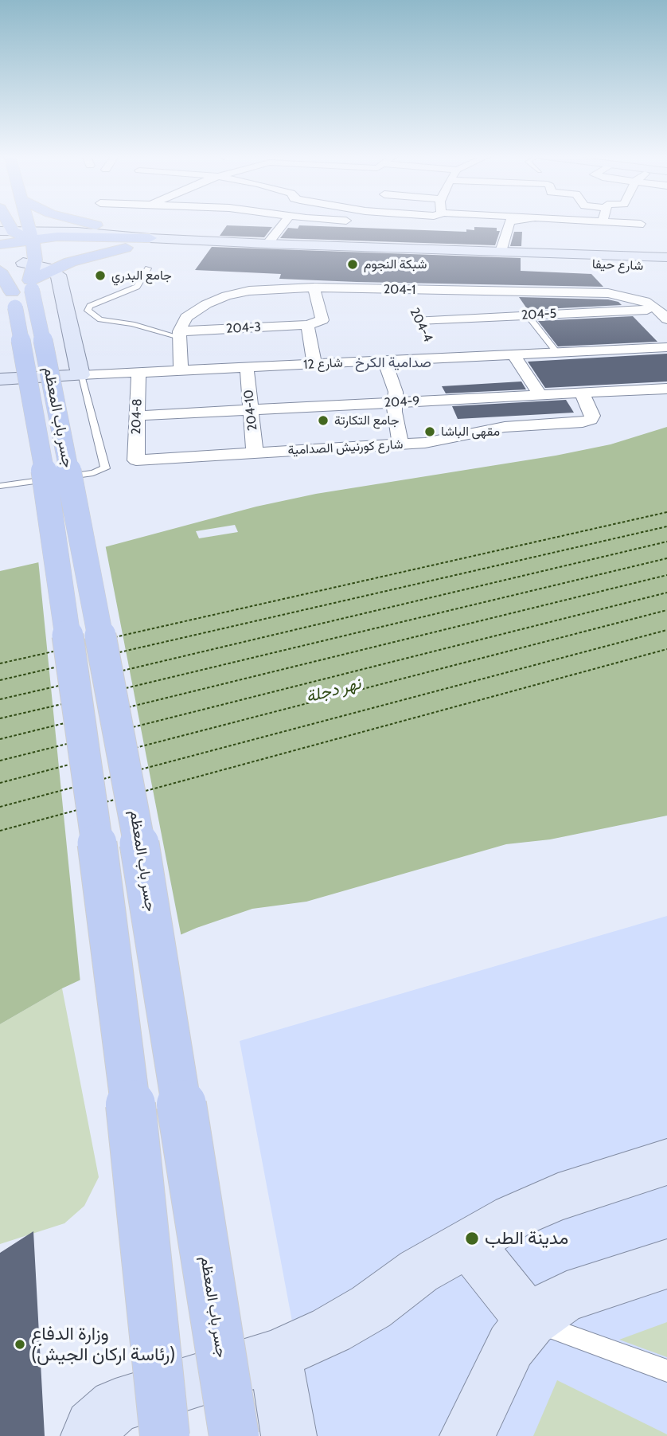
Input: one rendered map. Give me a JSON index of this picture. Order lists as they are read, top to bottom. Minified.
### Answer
{"streets":{"main road":["شارع حيفا","جسر باب المعظم"],"street":["204-1","204-5","204-3","شارع 12","204-9","204-10","204-8","شارع كورنيش الصدامية"]},"crossings":[["204-1","204-5"],["204-1","204-3"],["شارع 12","204-10"],["شارع 12","204-8"],["204-9","204-10"],["204-9","204-8"],["204-9","شارع كورنيش الصدامية"],["204-10","شارع كورنيش الصدامية"],["204-8","شارع كورنيش الصدامية"]],"districts":["صدامية الكرخ"],"water":["نهر دجلة"],"places":["شبكة النجوم","جامع البدري","جامع التكارتة","مقهى الباشا","مدينة الطب","وزارة الدفاع (رئاسة اركان الجيش)"]}
